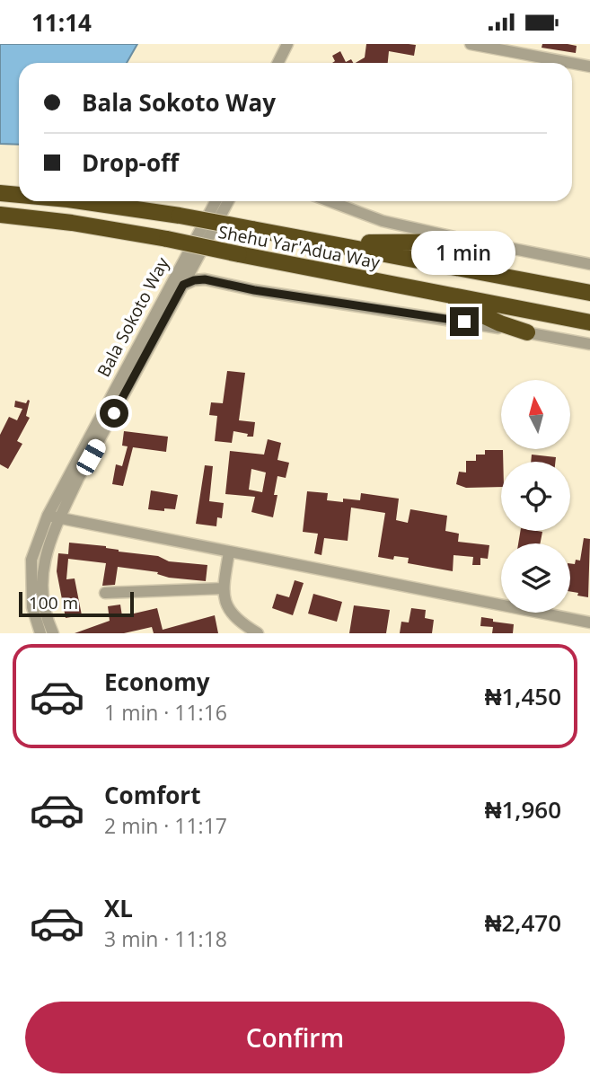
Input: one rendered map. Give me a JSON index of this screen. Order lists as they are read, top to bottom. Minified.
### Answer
{"streets":{"highway":["Shehu Yar'Adua Way"],"street":["Bala Sokoto Way"]},"scale_bar":"100 m","north":"top","page":{"status":"11:14","banner":["Bala Sokoto Way","Drop-off"],"bubble":"1 min","scale":"100 m","list":[{"name":"Economy","note":"1 min · 11:16","value":"₦1,450"},{"name":"Comfort","note":"2 min · 11:17","value":"₦1,960"},{"name":"XL","note":"3 min · 11:18","value":"₦2,470"}],"buttons":"Confirm"}}
